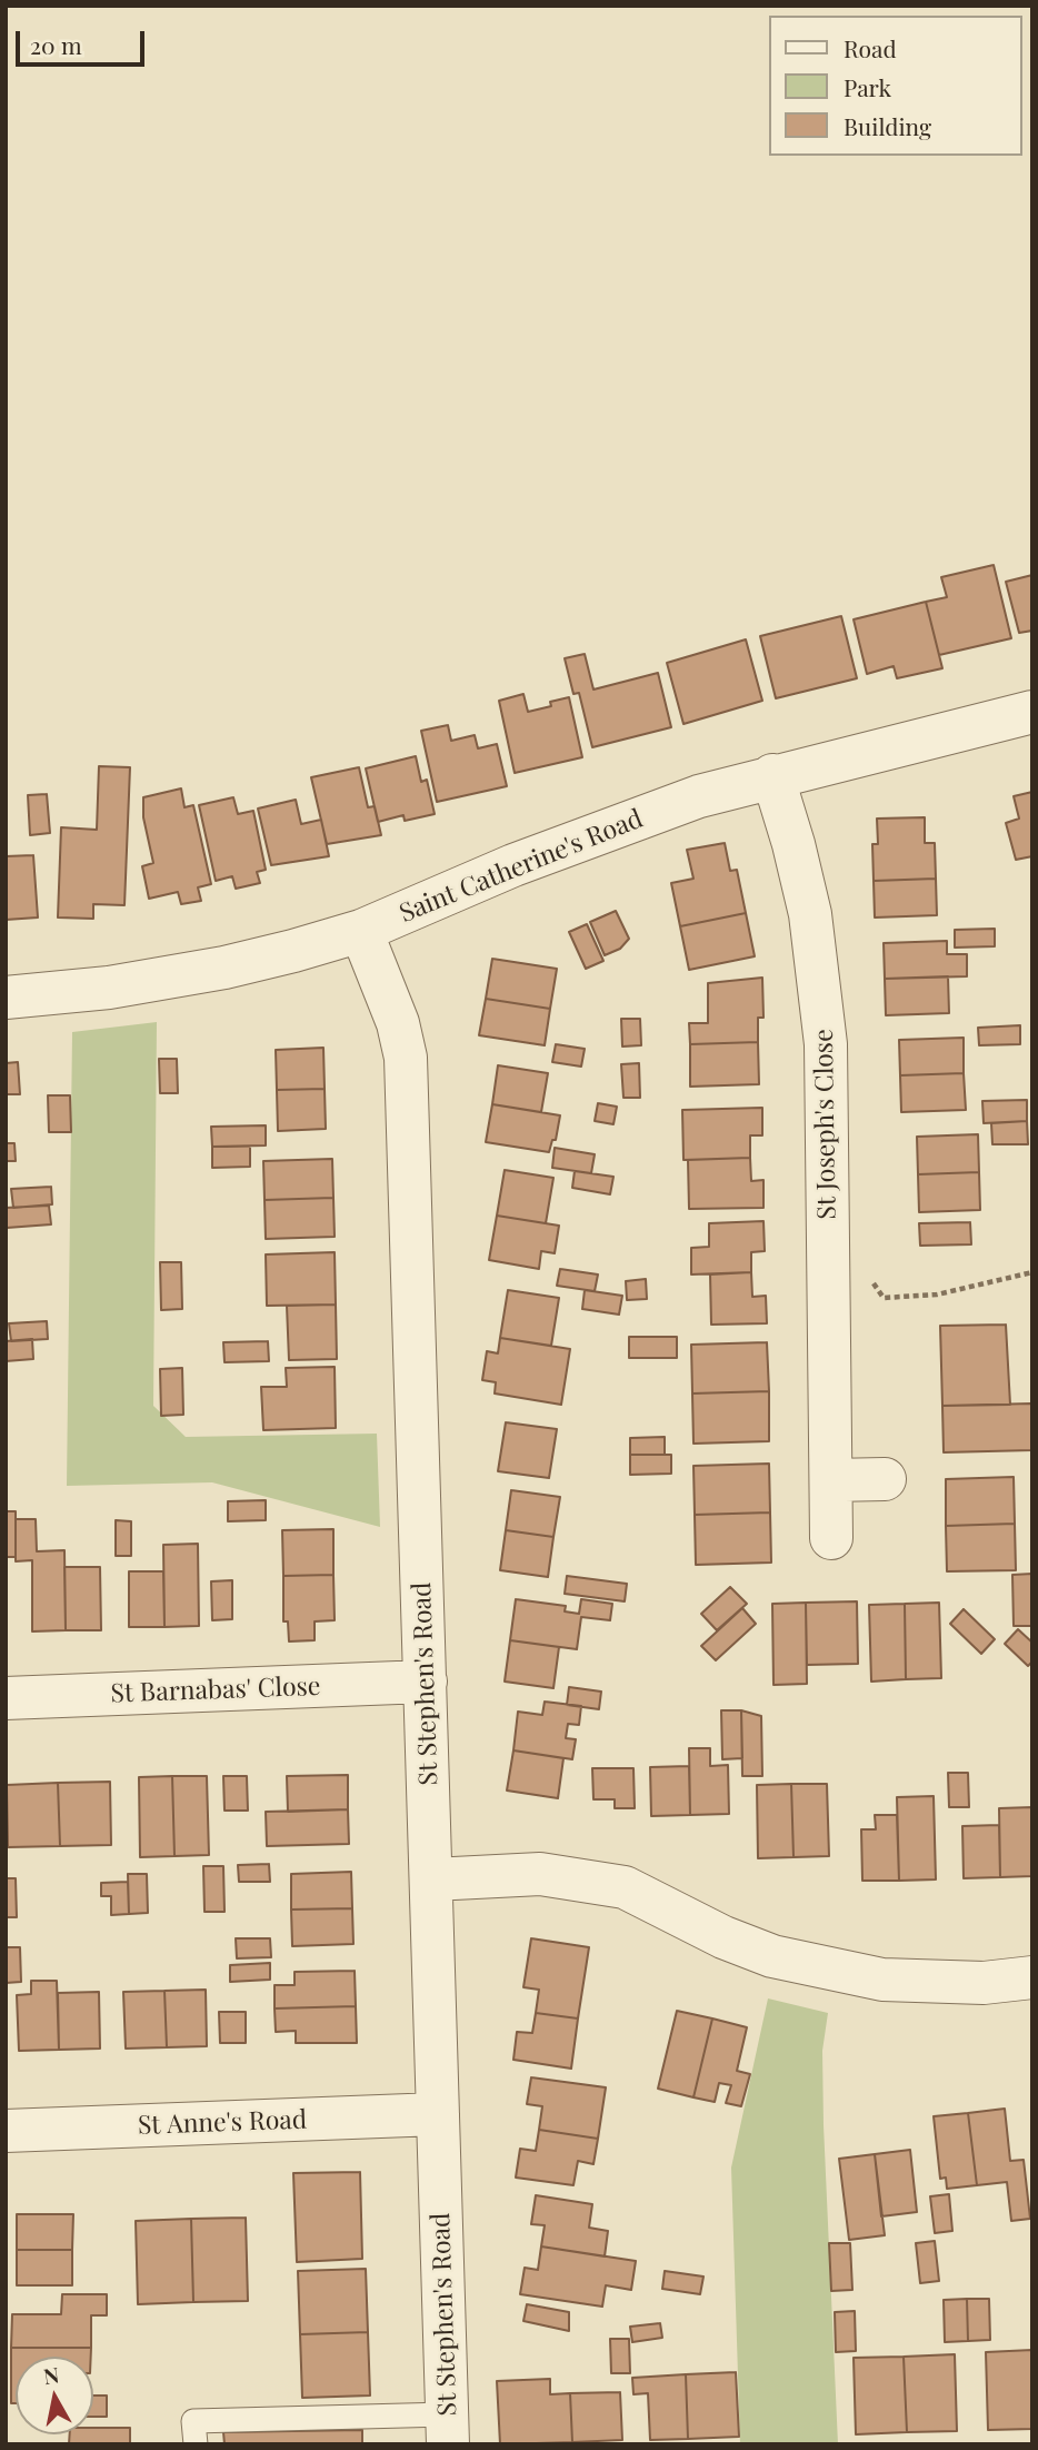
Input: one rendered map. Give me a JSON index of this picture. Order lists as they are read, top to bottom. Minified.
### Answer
{"streets":{"street":["Saint Catherine's Road","St Joseph's Close","St Stephen's Road","St Barnabas' Close","St Anne's Road"]},"crossings":[["Saint Catherine's Road","St Joseph's Close"],["Saint Catherine's Road","St Stephen's Road"],["St Stephen's Road","St Barnabas' Close"],["St Stephen's Road","St Anne's Road"]],"legend":["Road","Park","Building"],"scale_bar":"20 m","north":"top"}
